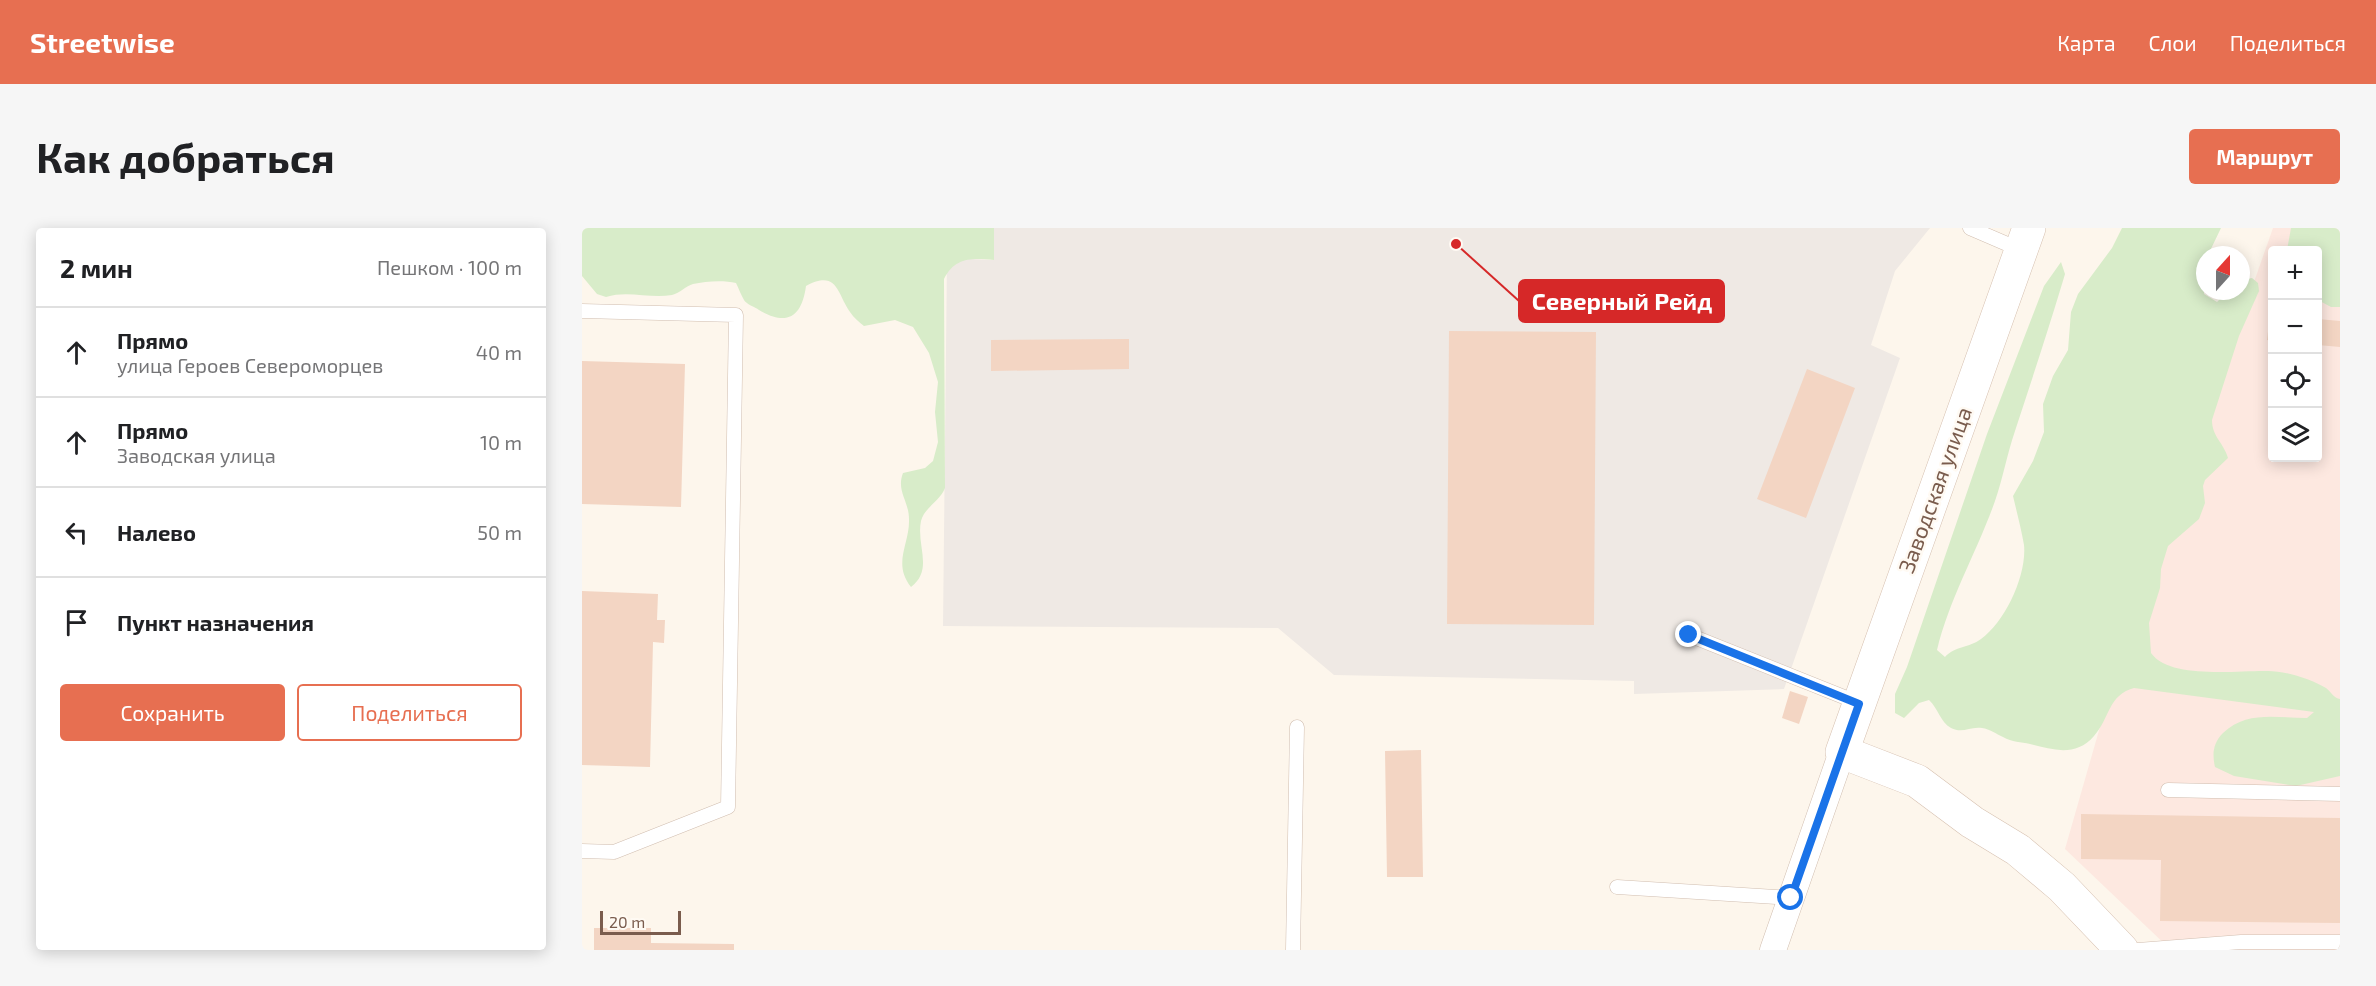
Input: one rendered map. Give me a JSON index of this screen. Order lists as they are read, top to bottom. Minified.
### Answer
{"streets":{"street":["Заводская улица"]},"places":["Северный Рейд"],"scale_bar":"20 m","north":"top","page":{"header":"Streetwise","nav":["Карта","Слои","Поделиться"],"buttons":["Маршрут",["Сохранить","Поделиться"]],"title":"Как добраться","heading":["2 мин","Пешком · 100 m"],"map_buttons":["+","−"],"list":[["Прямо","улица Героев Североморцев","40 m"],["Прямо","Заводская улица","10 m"],["Налево","50 m"],"Пункт назначения"],"scale":"20 m"}}
